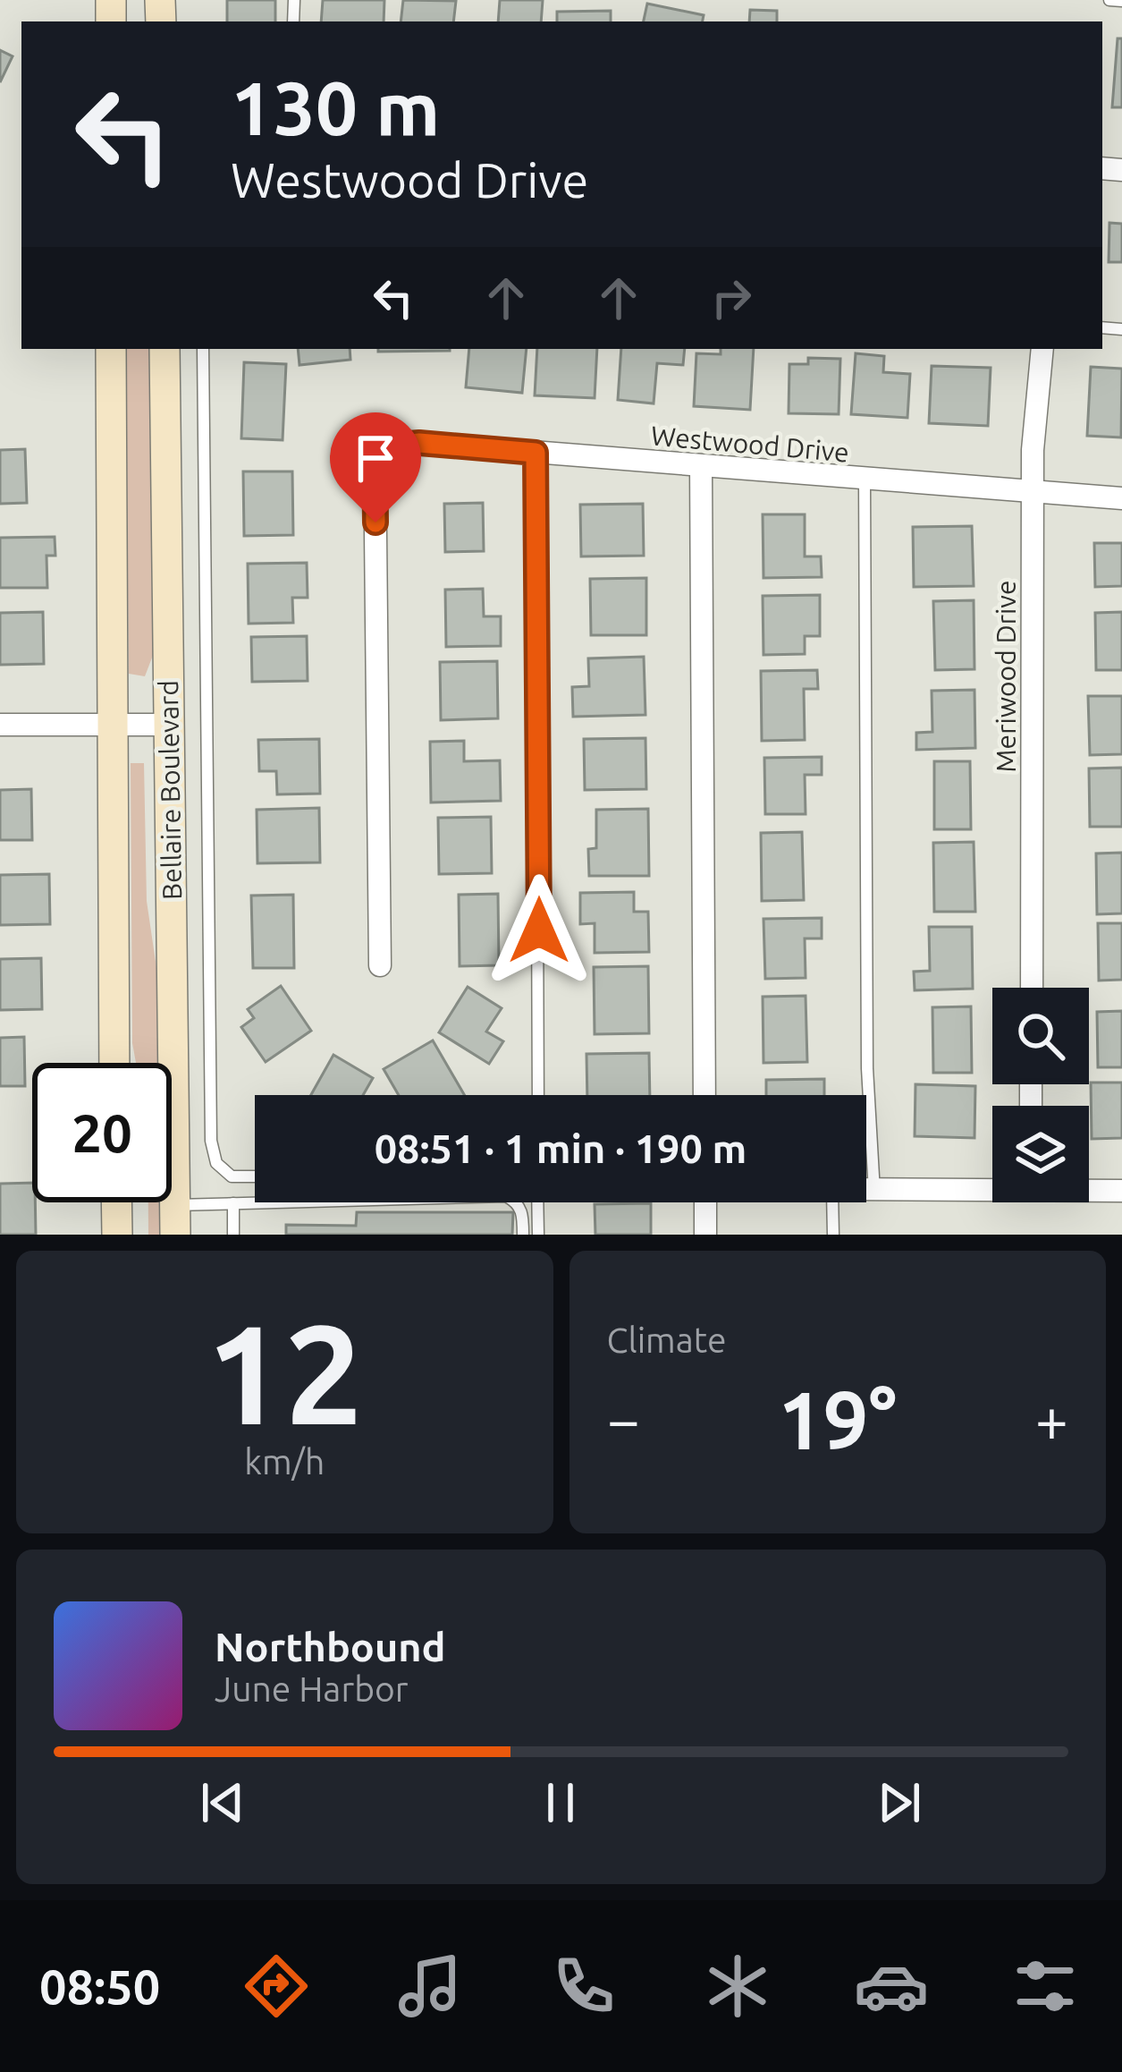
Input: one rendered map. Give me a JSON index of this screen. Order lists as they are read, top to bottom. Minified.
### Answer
{"streets":{"main road":["Bellaire Boulevard"],"street":["Westwood Drive","Meriwood Drive"]},"crossings":[["Westwood Drive","Meriwood Drive"]],"page":{"turn":["130 m","Westwood Drive"],"limit":"20","trip":"08:51 · 1 min · 190 m","tile":[["12","km/h"],"Climate"],"heat":["−","19°","+"],"song":["Northbound","June Harbor"],"tabs":"08:50"}}
